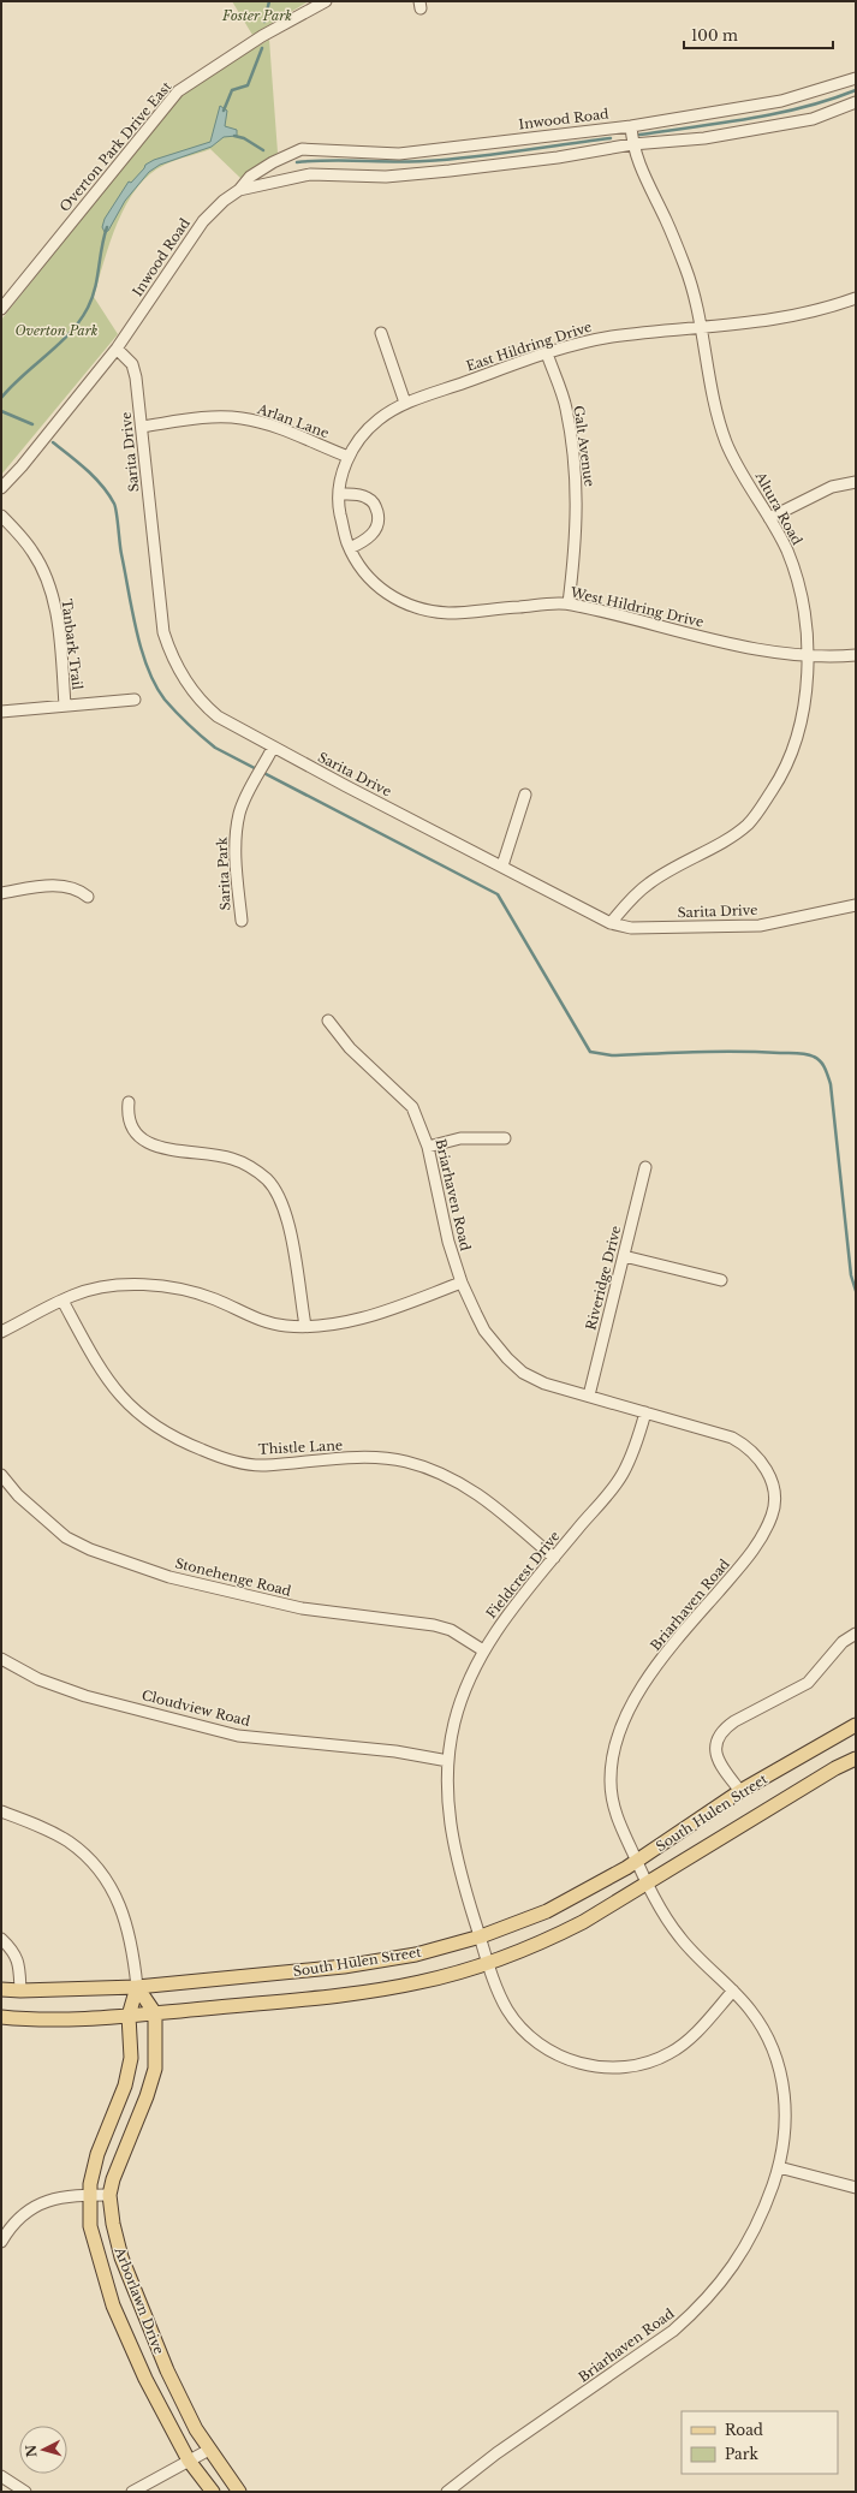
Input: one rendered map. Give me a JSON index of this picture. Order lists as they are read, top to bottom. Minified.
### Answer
{"streets":{"main road":["South Hulen Street","Arborlawn Drive"],"street":["Inwood Road","Overton Park Drive East","East Hildring Drive","Arlan Lane","Galt Avenue","Sarita Drive","Altura Road","West Hildring Drive","Tanbark Trail","Sarita Park","Briarhaven Road","Riveridge Drive","Thistle Lane","Fieldcrest Drive","Stonehenge Road","Cloudview Road"]},"crossings":[["Inwood Road","Sarita Drive"],["Inwood Road","Altura Road"],["East Hildring Drive","Arlan Lane"],["East Hildring Drive","Galt Avenue"],["East Hildring Drive","Altura Road"],["East Hildring Drive","West Hildring Drive"],["Arlan Lane","Sarita Drive"],["Arlan Lane","West Hildring Drive"],["Galt Avenue","West Hildring Drive"],["Sarita Drive","Altura Road"],["Sarita Drive","Sarita Park"],["Altura Road","West Hildring Drive"],["Briarhaven Road","Riveridge Drive"],["Briarhaven Road","Fieldcrest Drive"],["Briarhaven Road","South Hulen Street"],["Thistle Lane","Fieldcrest Drive"],["Fieldcrest Drive","Stonehenge Road"],["Fieldcrest Drive","Cloudview Road"],["Fieldcrest Drive","South Hulen Street"],["South Hulen Street","Arborlawn Drive"]],"parks":["Foster Park","Overton Park"],"legend":["Road","Park"],"scale_bar":"100 m","north":"left"}
